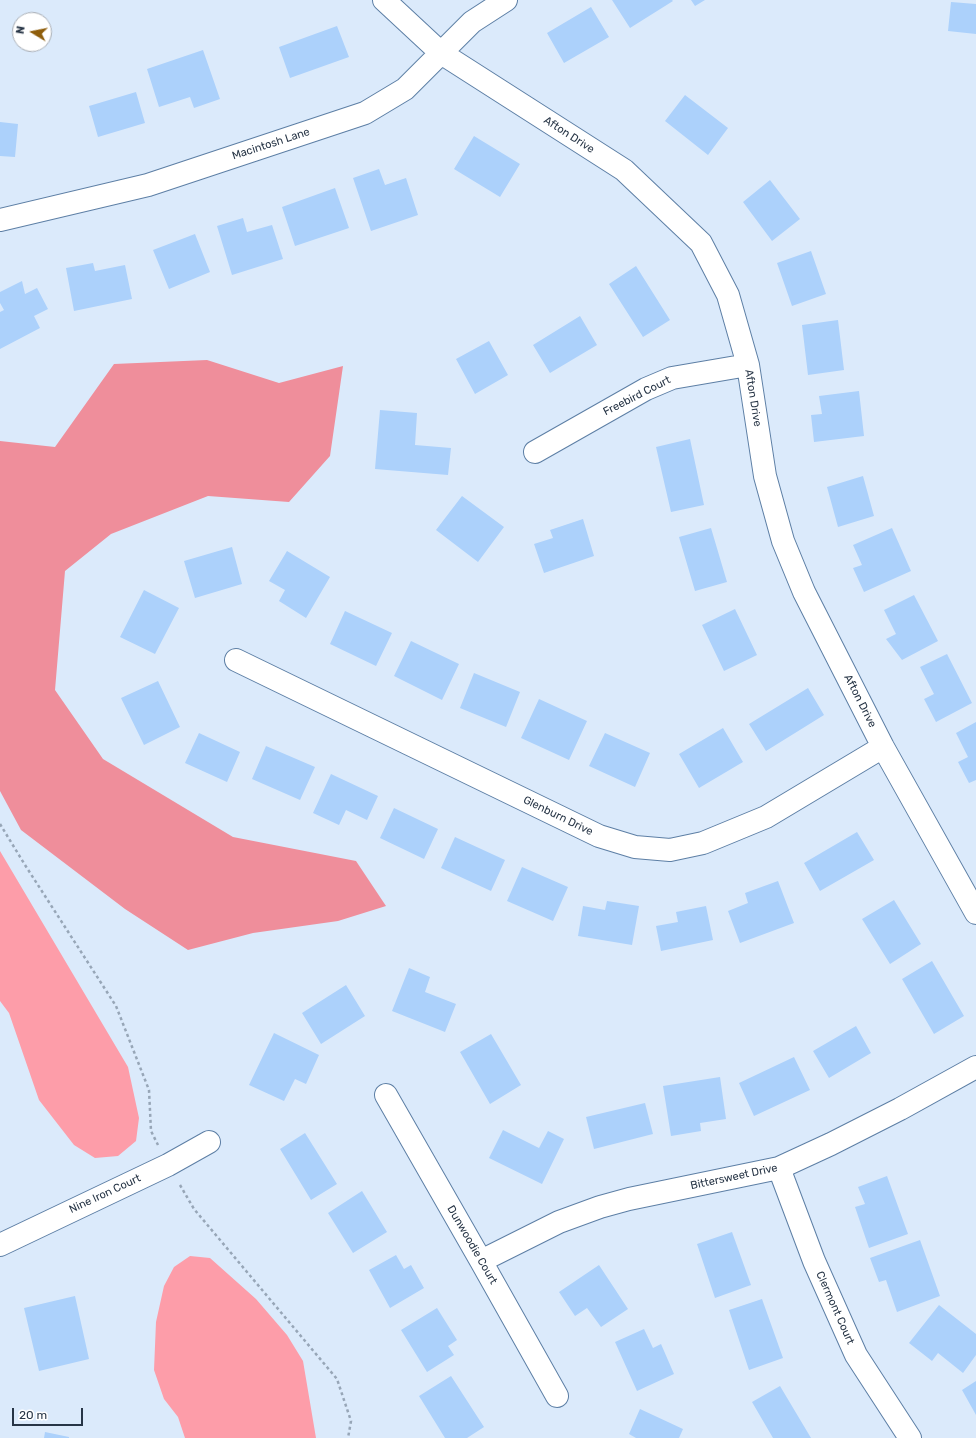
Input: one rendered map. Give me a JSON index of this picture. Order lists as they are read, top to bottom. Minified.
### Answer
{"streets":{"street":["Afton Drive","Macintosh Lane","Freebird Court","Glenburn Drive","Bittersweet Drive","Nine Iron Court","Dunwoodie Court","Clermont Court"]},"crossings":[["Afton Drive","Macintosh Lane"],["Afton Drive","Freebird Court"],["Afton Drive","Glenburn Drive"],["Bittersweet Drive","Dunwoodie Court"],["Bittersweet Drive","Clermont Court"]],"scale_bar":"20 m","north":"left"}
